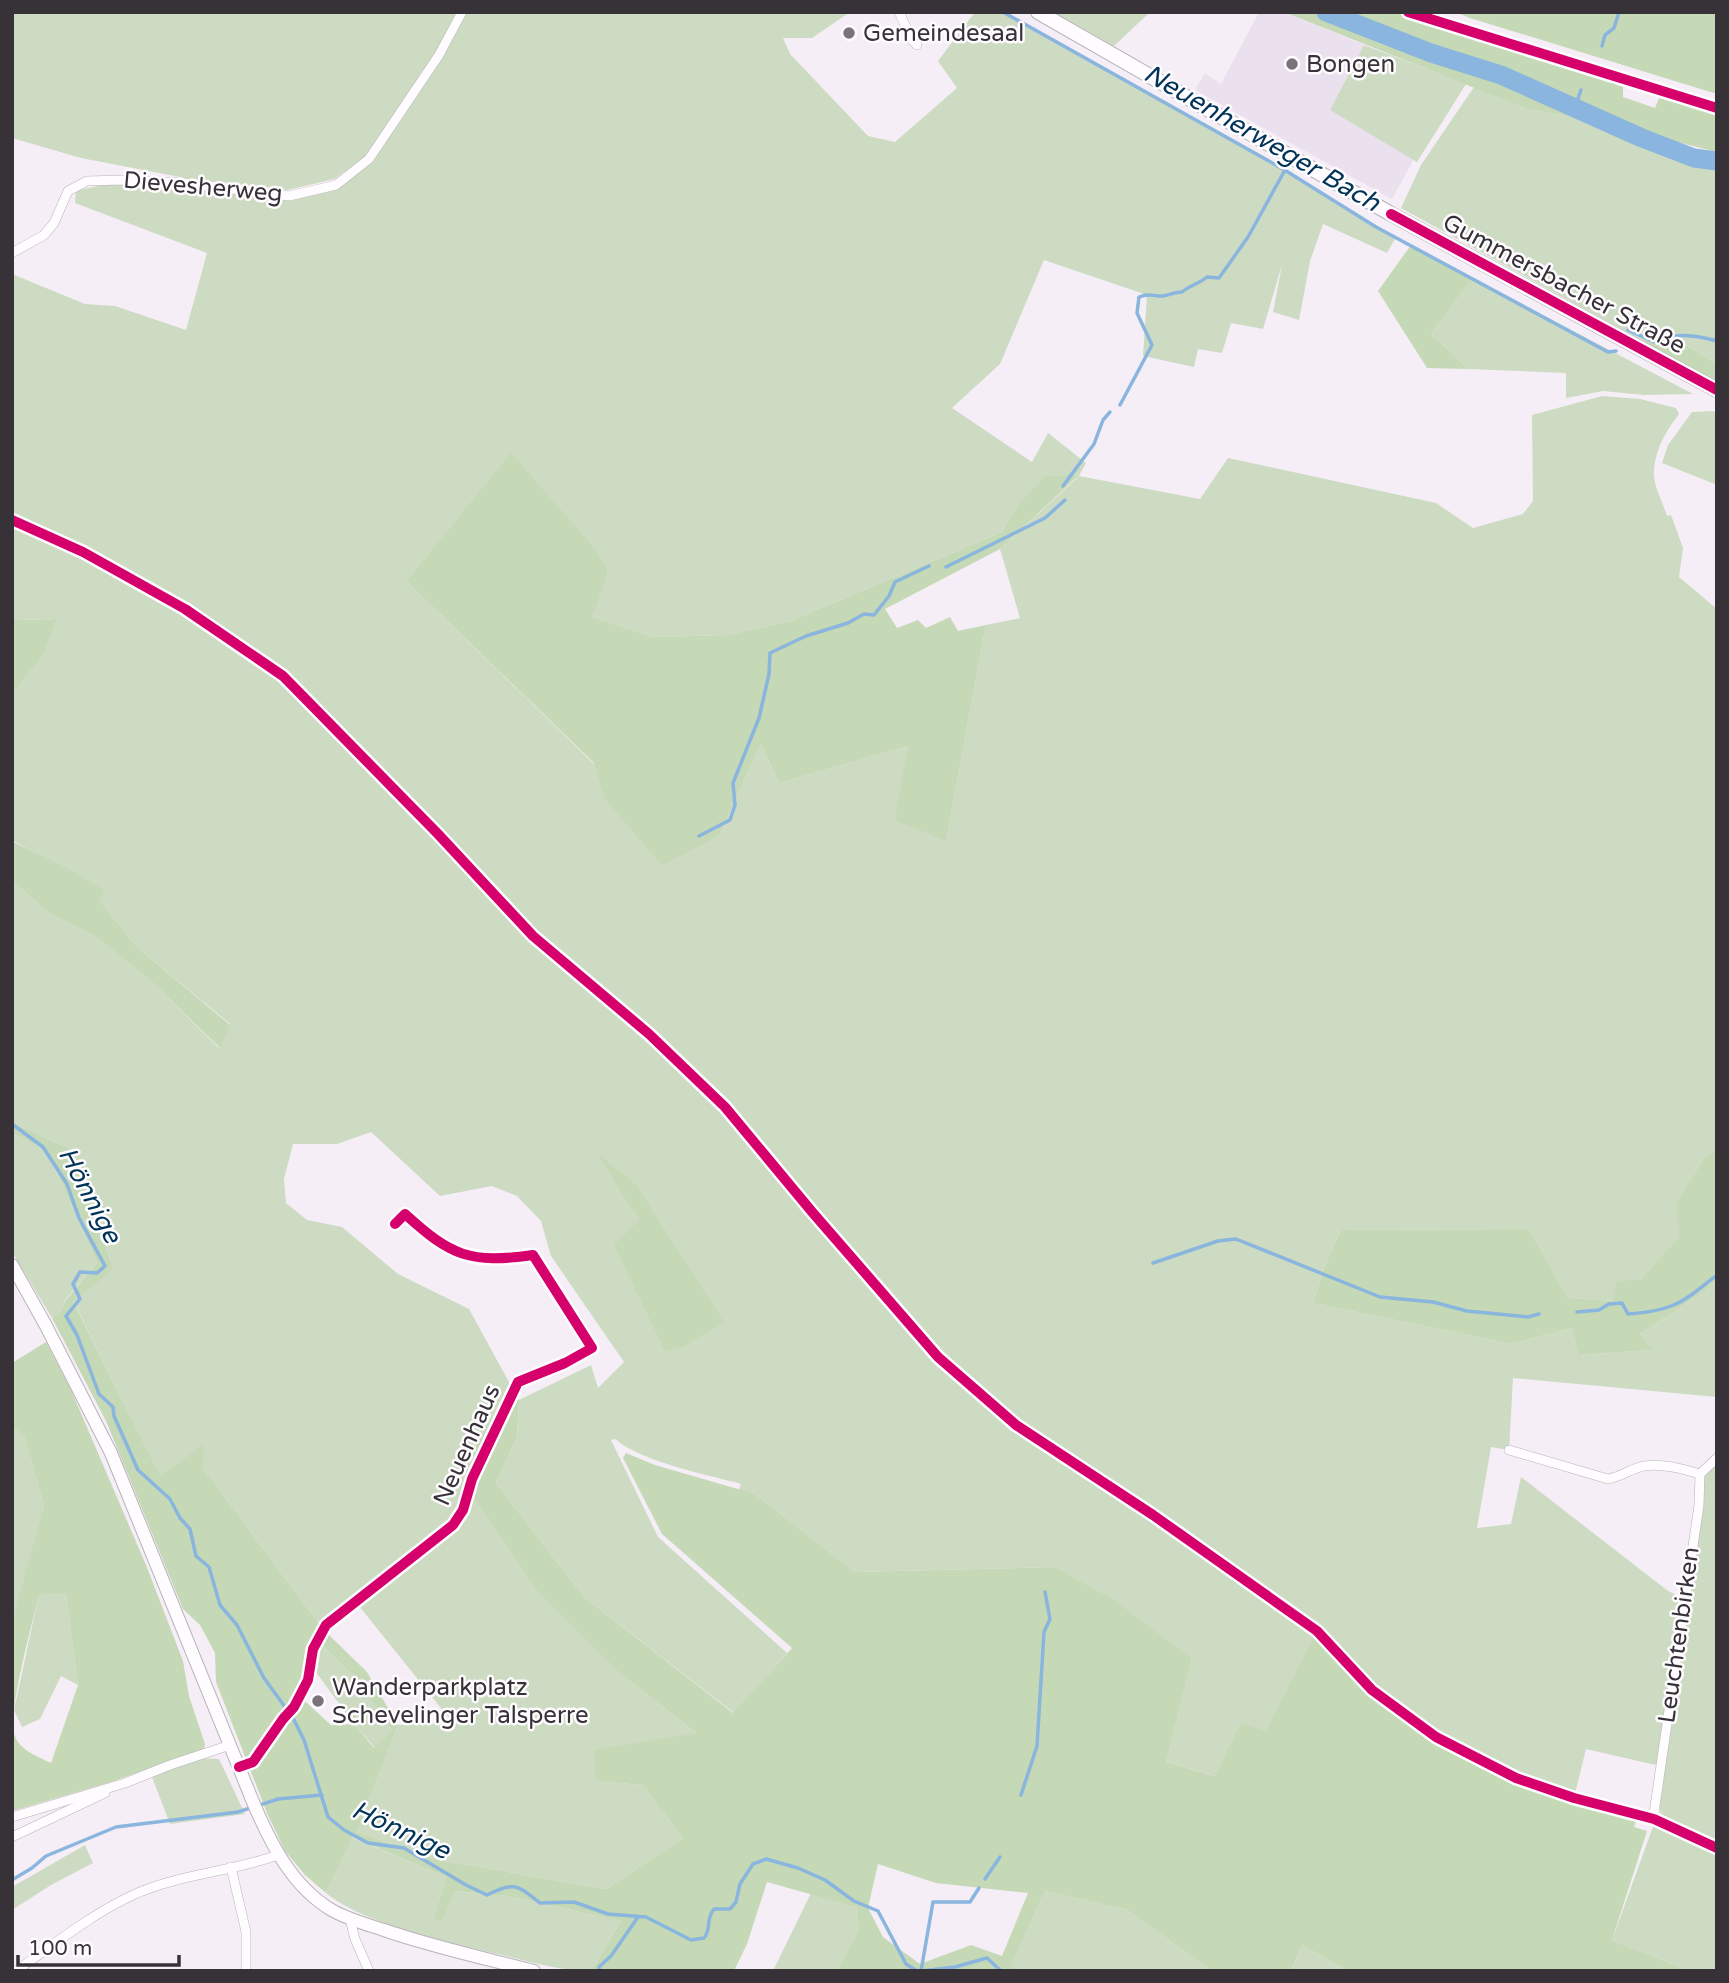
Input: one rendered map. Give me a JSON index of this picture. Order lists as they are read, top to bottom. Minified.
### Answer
{"streets":{"main road":["Gummersbacher Straße"],"street":["Dievesherweg","Neuenhaus","Leuchtenbirken"]},"water":["Neuenherweger Bach","Hönnige"],"places":["Gemeindesaal","Bongen","Wanderparkplatz Schevelinger Talsperre"],"scale_bar":"100 m"}
